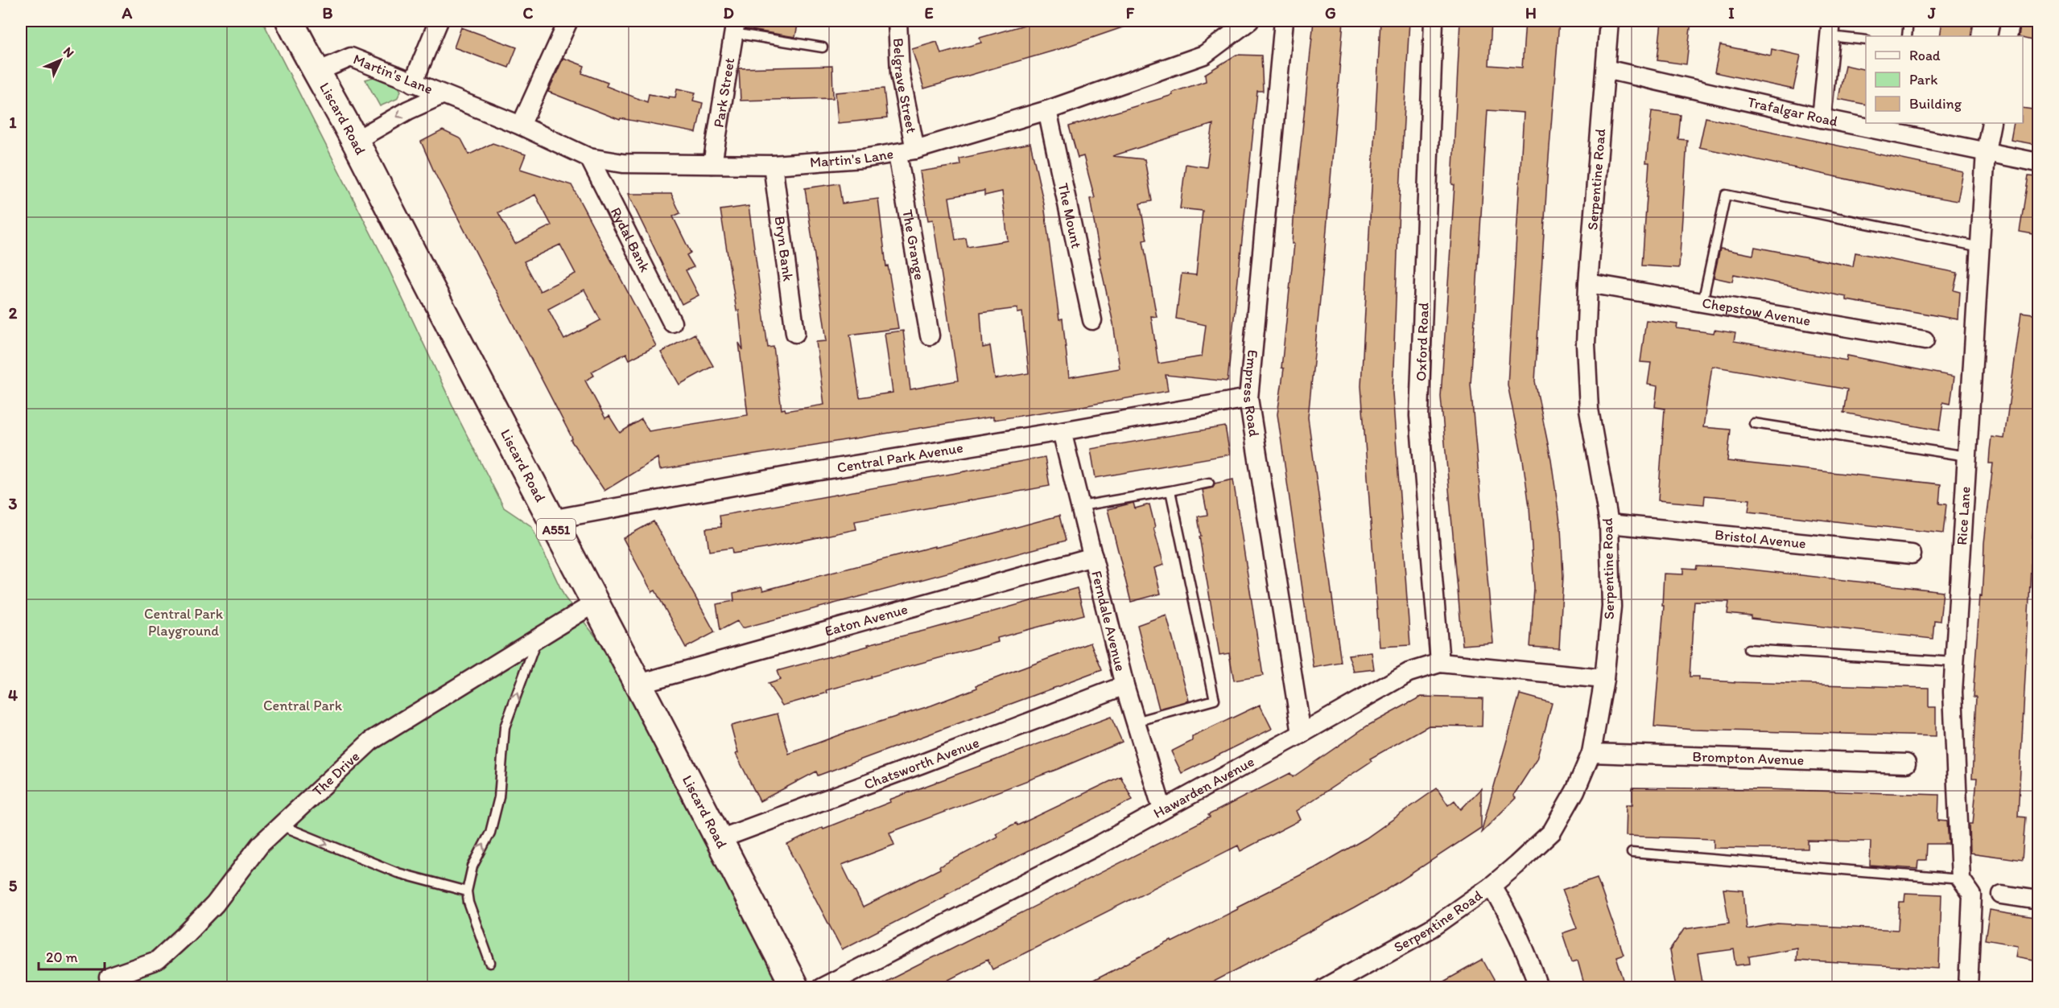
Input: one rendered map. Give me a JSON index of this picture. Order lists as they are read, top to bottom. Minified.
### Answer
{"streets":{"main road":["Liscard Road","A551"],"street":["Martin's Lane","Belgrave Street","Park Street","Trafalgar Road","Serpentine Road","The Mount","Rydal Bank","The Grange","Bryn Bank","Chepstow Avenue","Oxford Road","Empress Road","Central Park Avenue","Rice Lane","Bristol Avenue","Eaton Avenue","Ferndale Avenue","Brompton Avenue","Chatsworth Avenue","The Drive","Hawarden Avenue"]},"crossings":[["Martin's Lane","Belgrave Street"],["Martin's Lane","Park Street"],["Martin's Lane","Liscard Road"],["Martin's Lane","The Mount"],["Martin's Lane","Rydal Bank"],["Martin's Lane","The Grange"],["Martin's Lane","Bryn Bank"],["Trafalgar Road","Serpentine Road"],["Trafalgar Road","Rice Lane"],["Liscard Road","Central Park Avenue"],["Liscard Road","Eaton Avenue"],["Liscard Road","Chatsworth Avenue"],["Liscard Road","The Drive"],["Serpentine Road","Chepstow Avenue"],["Serpentine Road","Bristol Avenue"],["Serpentine Road","Brompton Avenue"],["Serpentine Road","Hawarden Avenue"],["Oxford Road","Hawarden Avenue"],["Empress Road","Central Park Avenue"],["Empress Road","Hawarden Avenue"],["Central Park Avenue","Ferndale Avenue"],["Eaton Avenue","Ferndale Avenue"],["Ferndale Avenue","Chatsworth Avenue"],["Ferndale Avenue","Hawarden Avenue"]],"parks":["Central Park Playground","Central Park"],"legend":["Road","Park","Building"],"scale_bar":"20 m","north":"top right","grid":{"columns":["A","B","C","D","E","F","G","H","I","J"],"rows":["1","2","3","4","5"]}}
